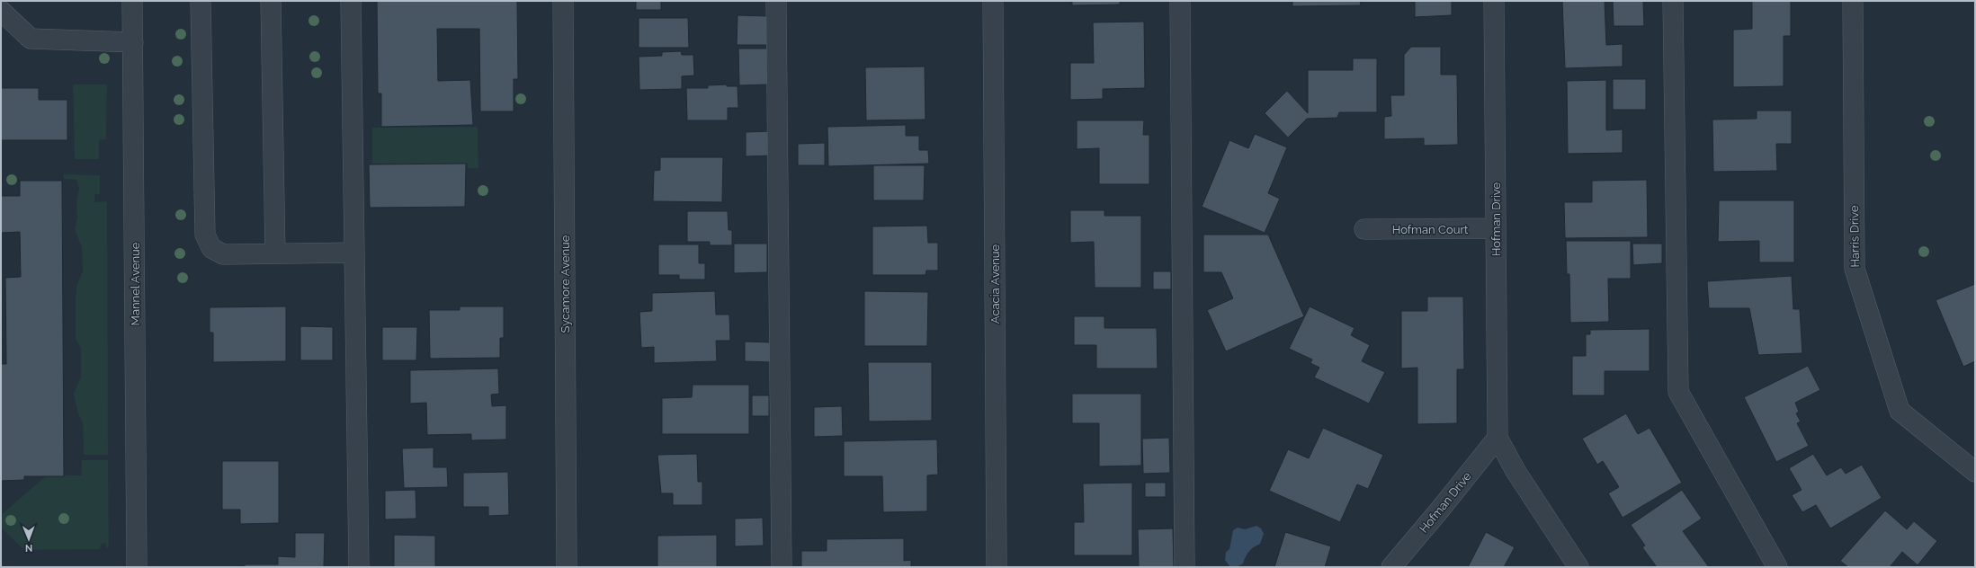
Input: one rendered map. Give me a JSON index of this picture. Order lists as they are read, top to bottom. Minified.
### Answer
{"streets":{"street":["Hofman Drive","Hofman Court","Harris Drive","Mannel Avenue","Sycamore Avenue","Acacia Avenue"]},"crossings":[["Hofman Drive","Hofman Court"]],"north":"bottom"}
